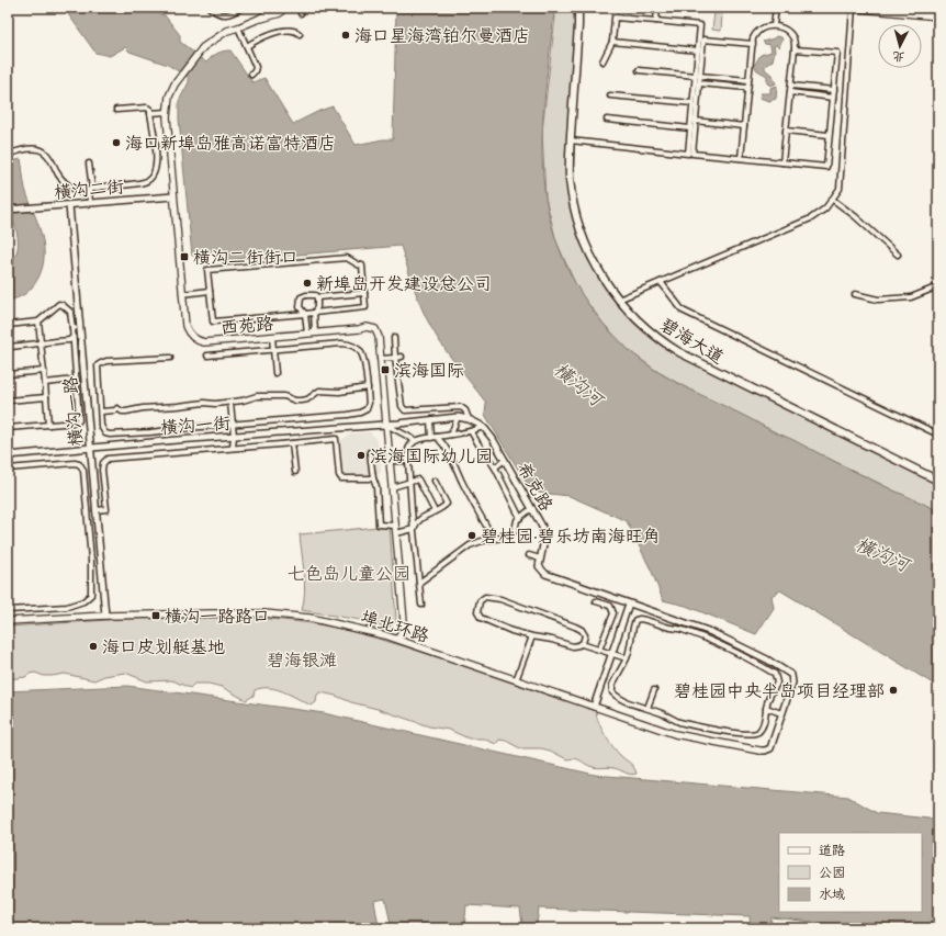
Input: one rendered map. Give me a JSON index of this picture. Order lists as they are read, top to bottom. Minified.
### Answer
{"streets":{"main road":["西苑路","碧海大道","埠北环路"],"street":["横沟二街","横沟一路","横沟一街","希克路"]},"crossings":[["横沟二街","西苑路"],["横沟二街","横沟一路"],["西苑路","横沟一街"],["西苑路","希克路"],["西苑路","埠北环路"],["横沟一路","横沟一街"],["横沟一路","埠北环路"],["横沟一街","希克路"]],"water":["横沟河"],"parks":["七色岛儿童公园","碧海银滩"],"places":{"other":["海口星海湾铂尔曼酒店","海口新埠岛雅高诺富特酒店","新埠岛开发建设总公司","滨海国际幼儿园","碧桂园·碧乐坊南海旺角","海口皮划艇基地","碧桂园中央半岛项目经理部"],"transit":["横沟二街街口","滨海国际","横沟一路路口"]},"legend":["道路","公园","水域"],"north":"bottom"}
